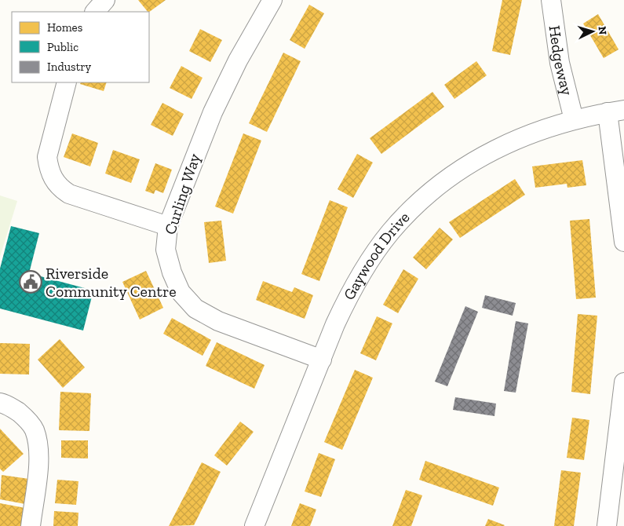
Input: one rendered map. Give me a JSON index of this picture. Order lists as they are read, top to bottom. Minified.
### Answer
{"streets":{"street":["Hedgeway","Curling Way","Gaywood Drive"]},"crossings":[["Hedgeway","Gaywood Drive"],["Curling Way","Gaywood Drive"]],"places":{"public building":["Riverside Community Centre"]},"legend":["Homes","Public","Industry"],"north":"right"}
